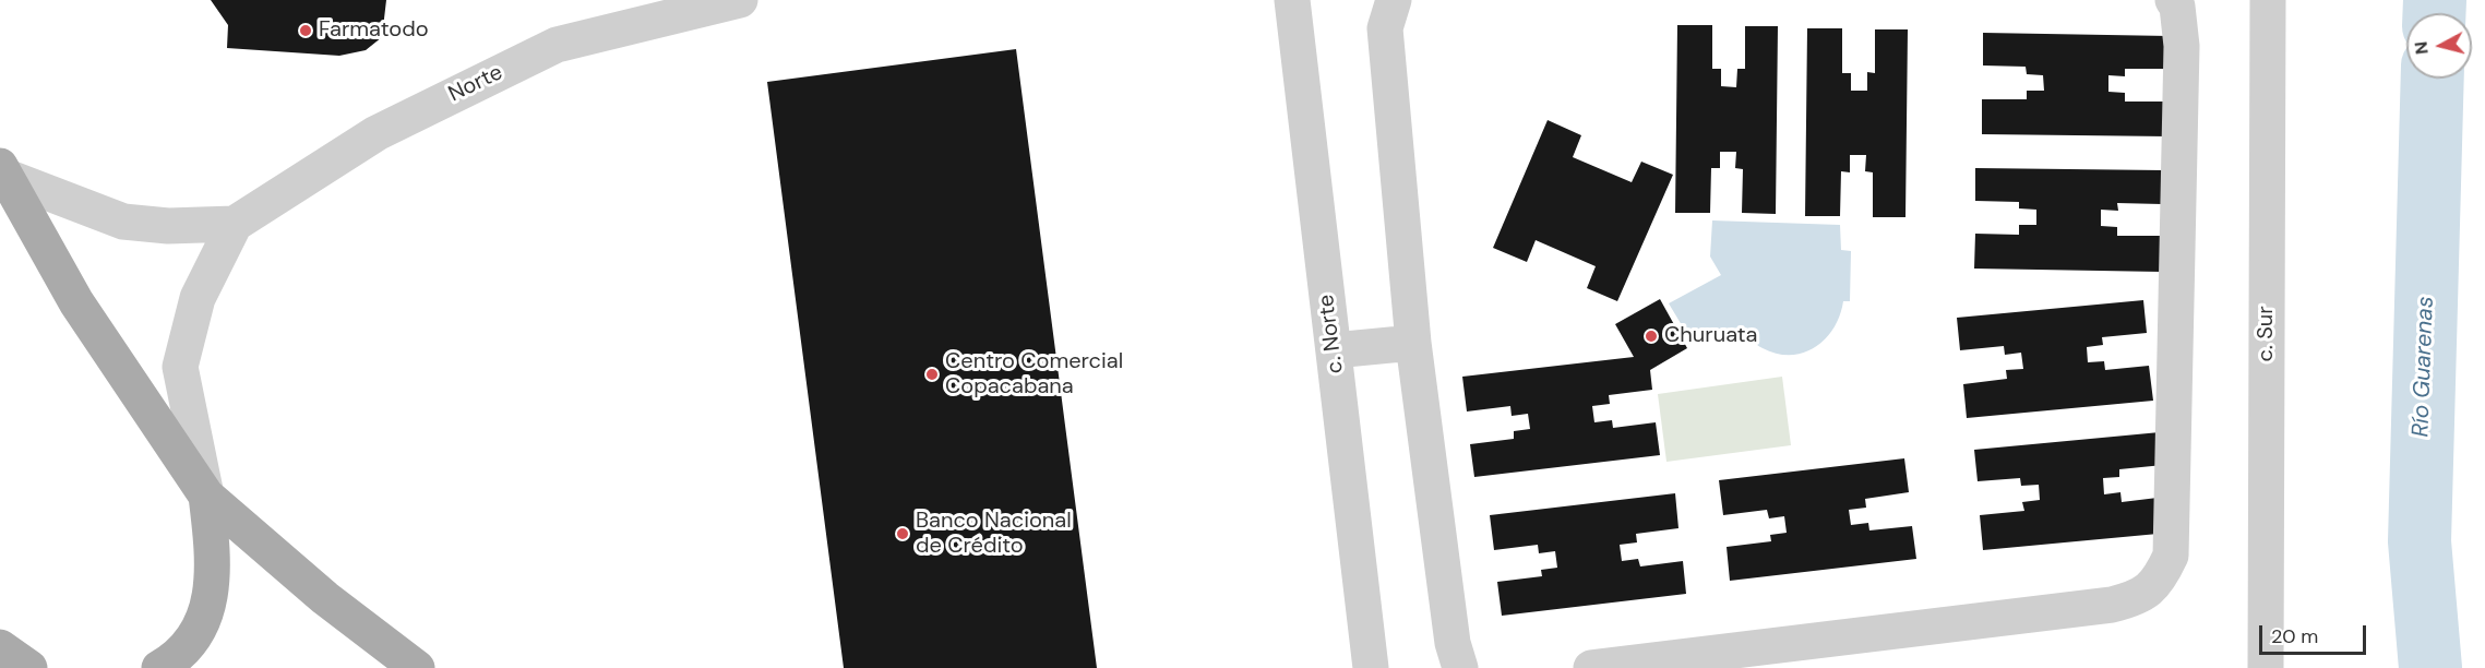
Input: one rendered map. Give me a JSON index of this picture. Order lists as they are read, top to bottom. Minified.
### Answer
{"streets":{"street":["Norte","c. Norte","c. Sur"]},"water":["Río Guarenas"],"places":["Farmatodo","Churuata","Centro Comercial Copacabana","Banco Nacional de Crédito"],"scale_bar":"20 m","north":"left"}
